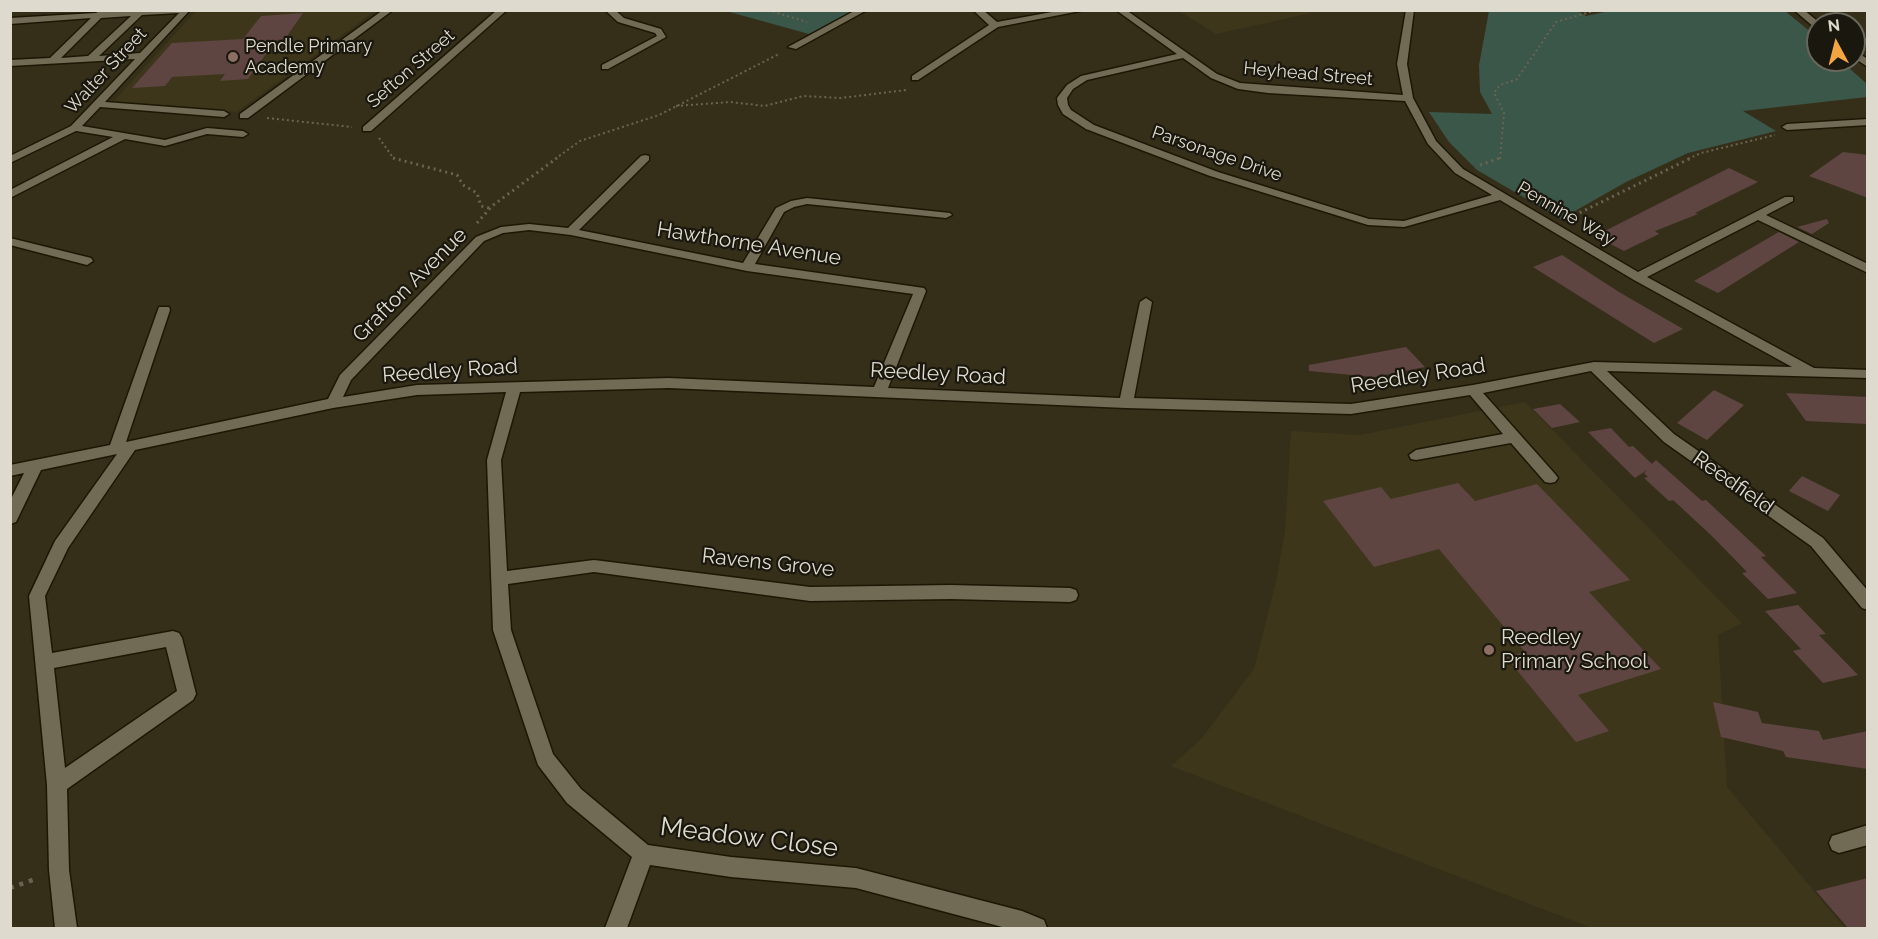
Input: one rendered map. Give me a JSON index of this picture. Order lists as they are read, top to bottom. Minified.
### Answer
{"streets":{"street":["Sefton Street","Walter Street","Heyhead Street","Parsonage Drive","Pennine Way","Hawthorne Avenue","Grafton Avenue","Reedley Road","Reedfield","Ravens Grove","Meadow Close"]},"crossings":[["Heyhead Street","Parsonage Drive"],["Heyhead Street","Pennine Way"],["Parsonage Drive","Pennine Way"],["Pennine Way","Reedley Road"],["Hawthorne Avenue","Grafton Avenue"],["Hawthorne Avenue","Reedley Road"],["Grafton Avenue","Reedley Road"],["Reedley Road","Reedfield"],["Reedley Road","Meadow Close"],["Ravens Grove","Meadow Close"]],"places":["Pendle Primary Academy","Reedley Primary School"],"north":"top"}
